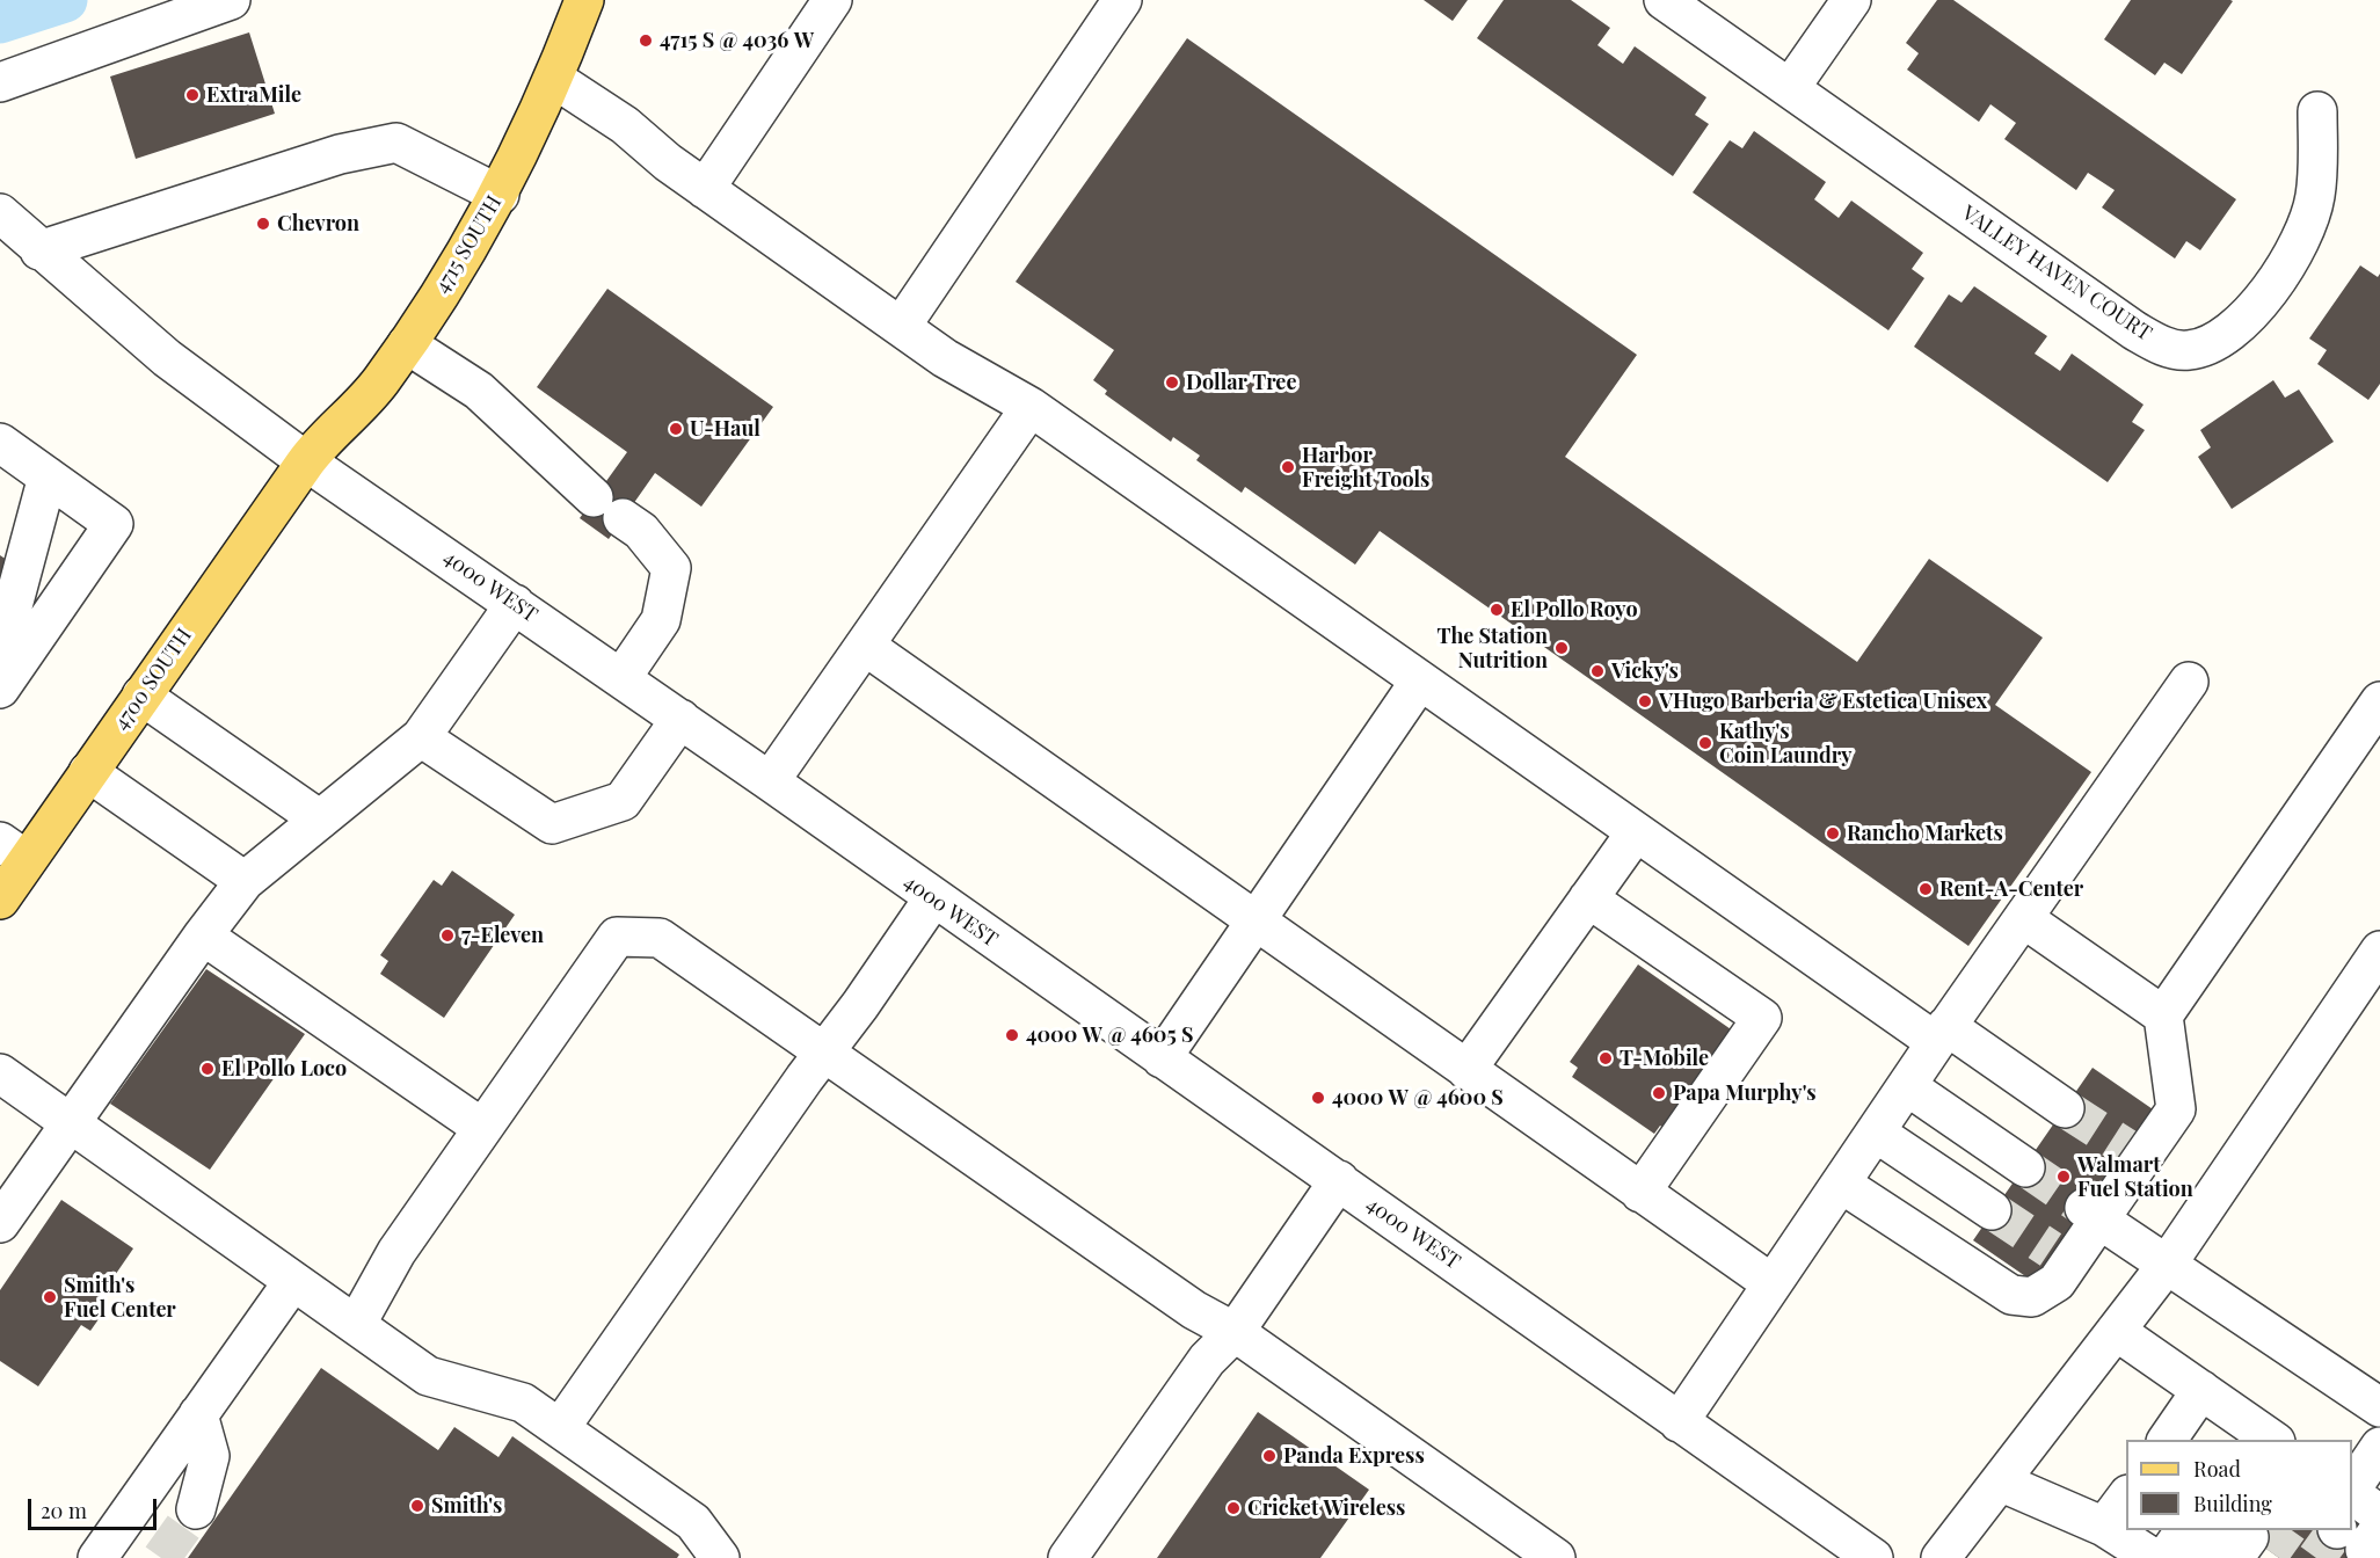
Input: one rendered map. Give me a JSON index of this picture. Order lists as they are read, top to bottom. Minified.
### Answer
{"streets":{"main road":["4715 SOUTH","4700 SOUTH"],"street":["VALLEY HAVEN COURT","4000 WEST"]},"crossings":[["4715 SOUTH","4000 WEST"],["4715 SOUTH","4700 SOUTH"],["4000 WEST","4700 SOUTH"]],"places":["4715 S @ 4036 W","ExtraMile","Chevron","Dollar Tree","U-Haul","Harbor Freight Tools","El Pollo Royo","The Station Nutrition","Vicky's","VHugo Barberia & Estetica Unisex","Kathy's Coin Laundry","Rancho Markets","Rent-A-Center","7-Eleven","4000 W @ 4605 S","T-Mobile","El Pollo Loco","Papa Murphy's","4000 W @ 4600 S","Walmart Fuel Station","Smith's Fuel Center","Panda Express","Smith's","Cricket Wireless"],"legend":["Road","Building"],"scale_bar":"20 m"}
